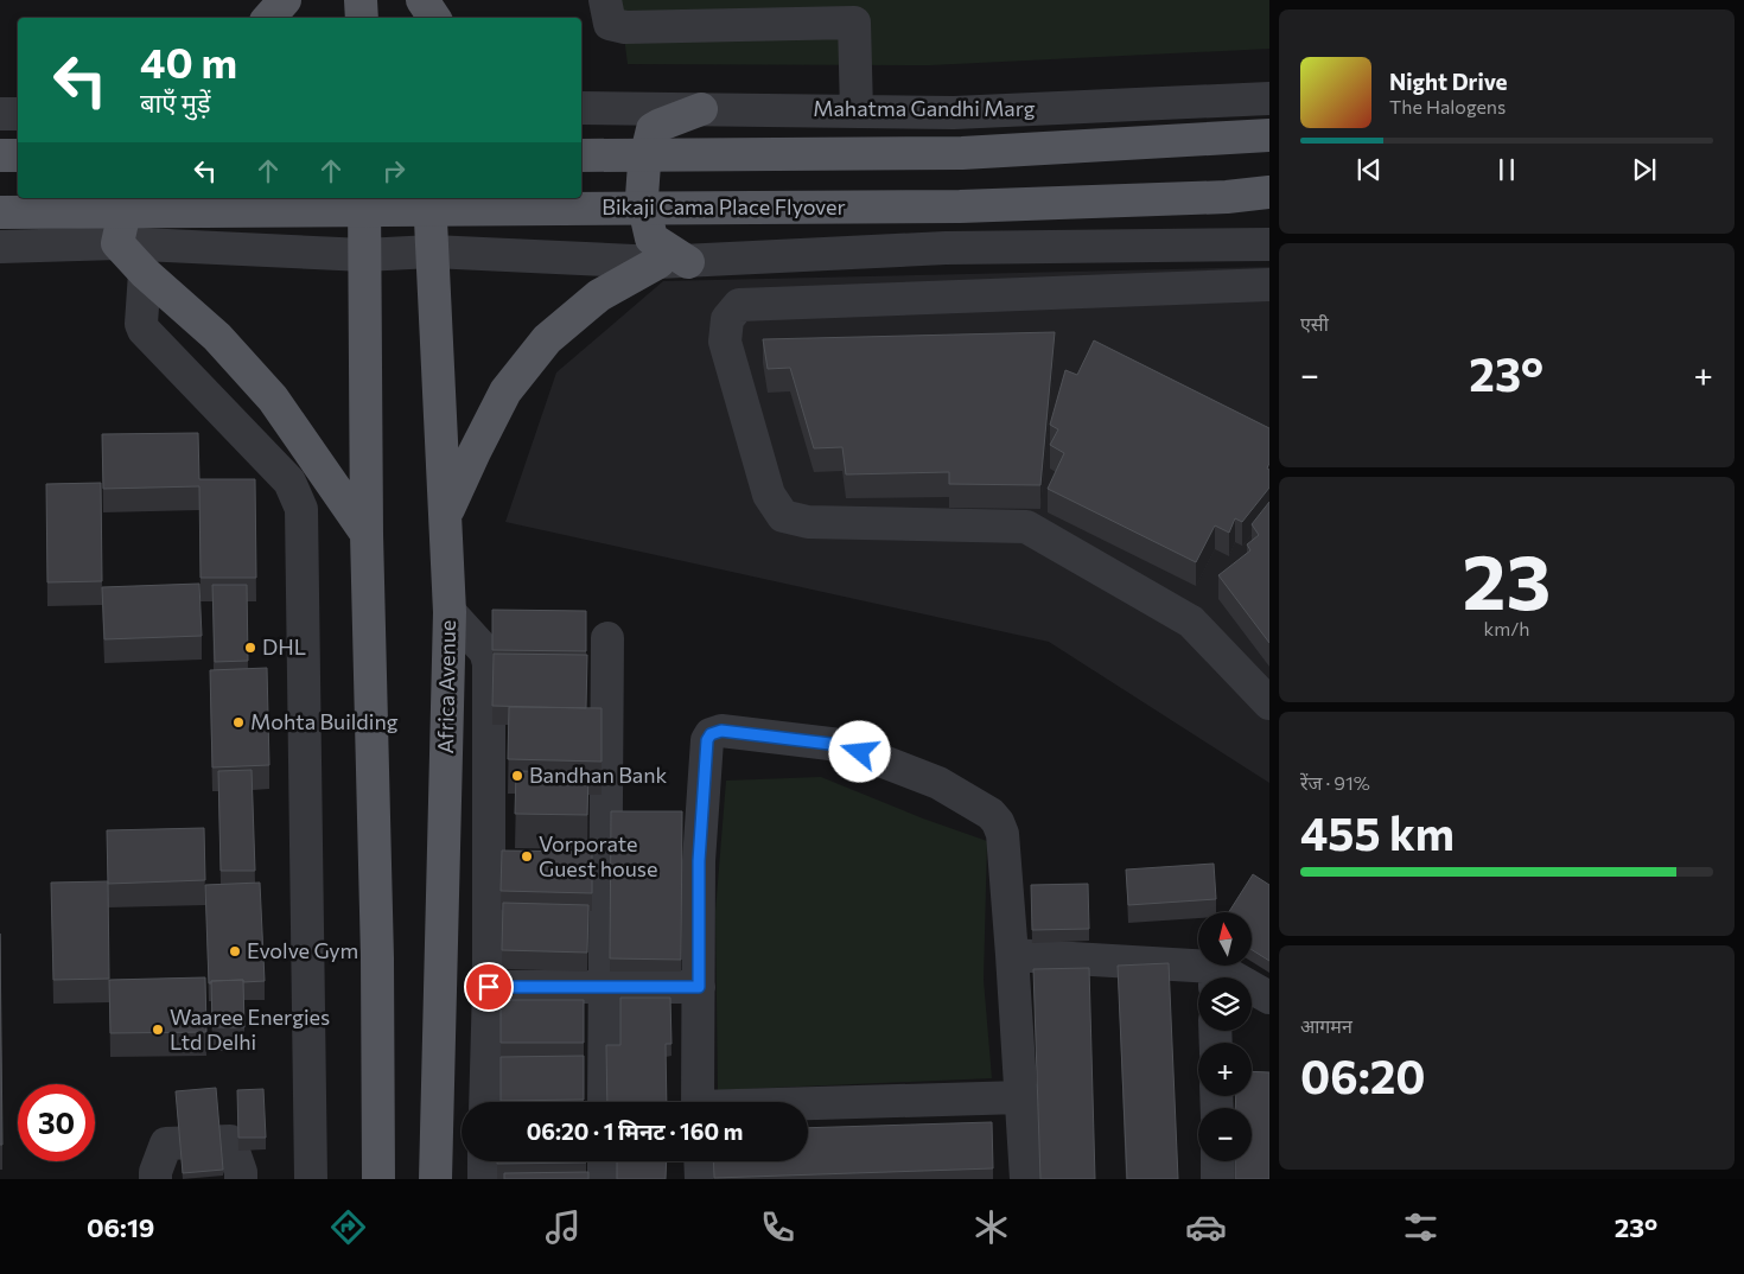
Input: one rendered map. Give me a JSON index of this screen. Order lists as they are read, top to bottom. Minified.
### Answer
{"streets":{"main road":["Bikaji Cama Place Flyover","Africa Avenue"],"street":["Mahatma Gandhi Marg"]},"places":["DHL","Mohta Building","Bandhan Bank","Vorporate Guest house","Evolve Gym","Waaree Energies Ltd Delhi"],"north":"top","page":{"turn":["40 m","बाएँ मुड़ें"],"song":["Night Drive","The Halogens"],"tile":["एसी",["23","km/h"],["रेंज · 91%","455 km"],["आगमन","06:20"]],"heat":["−","23°","+"],"map_buttons":["+","−"],"limit":"30","trip":"06:20 · 1 मिनट · 160 m","tabs":["06:19","23°"]}}
